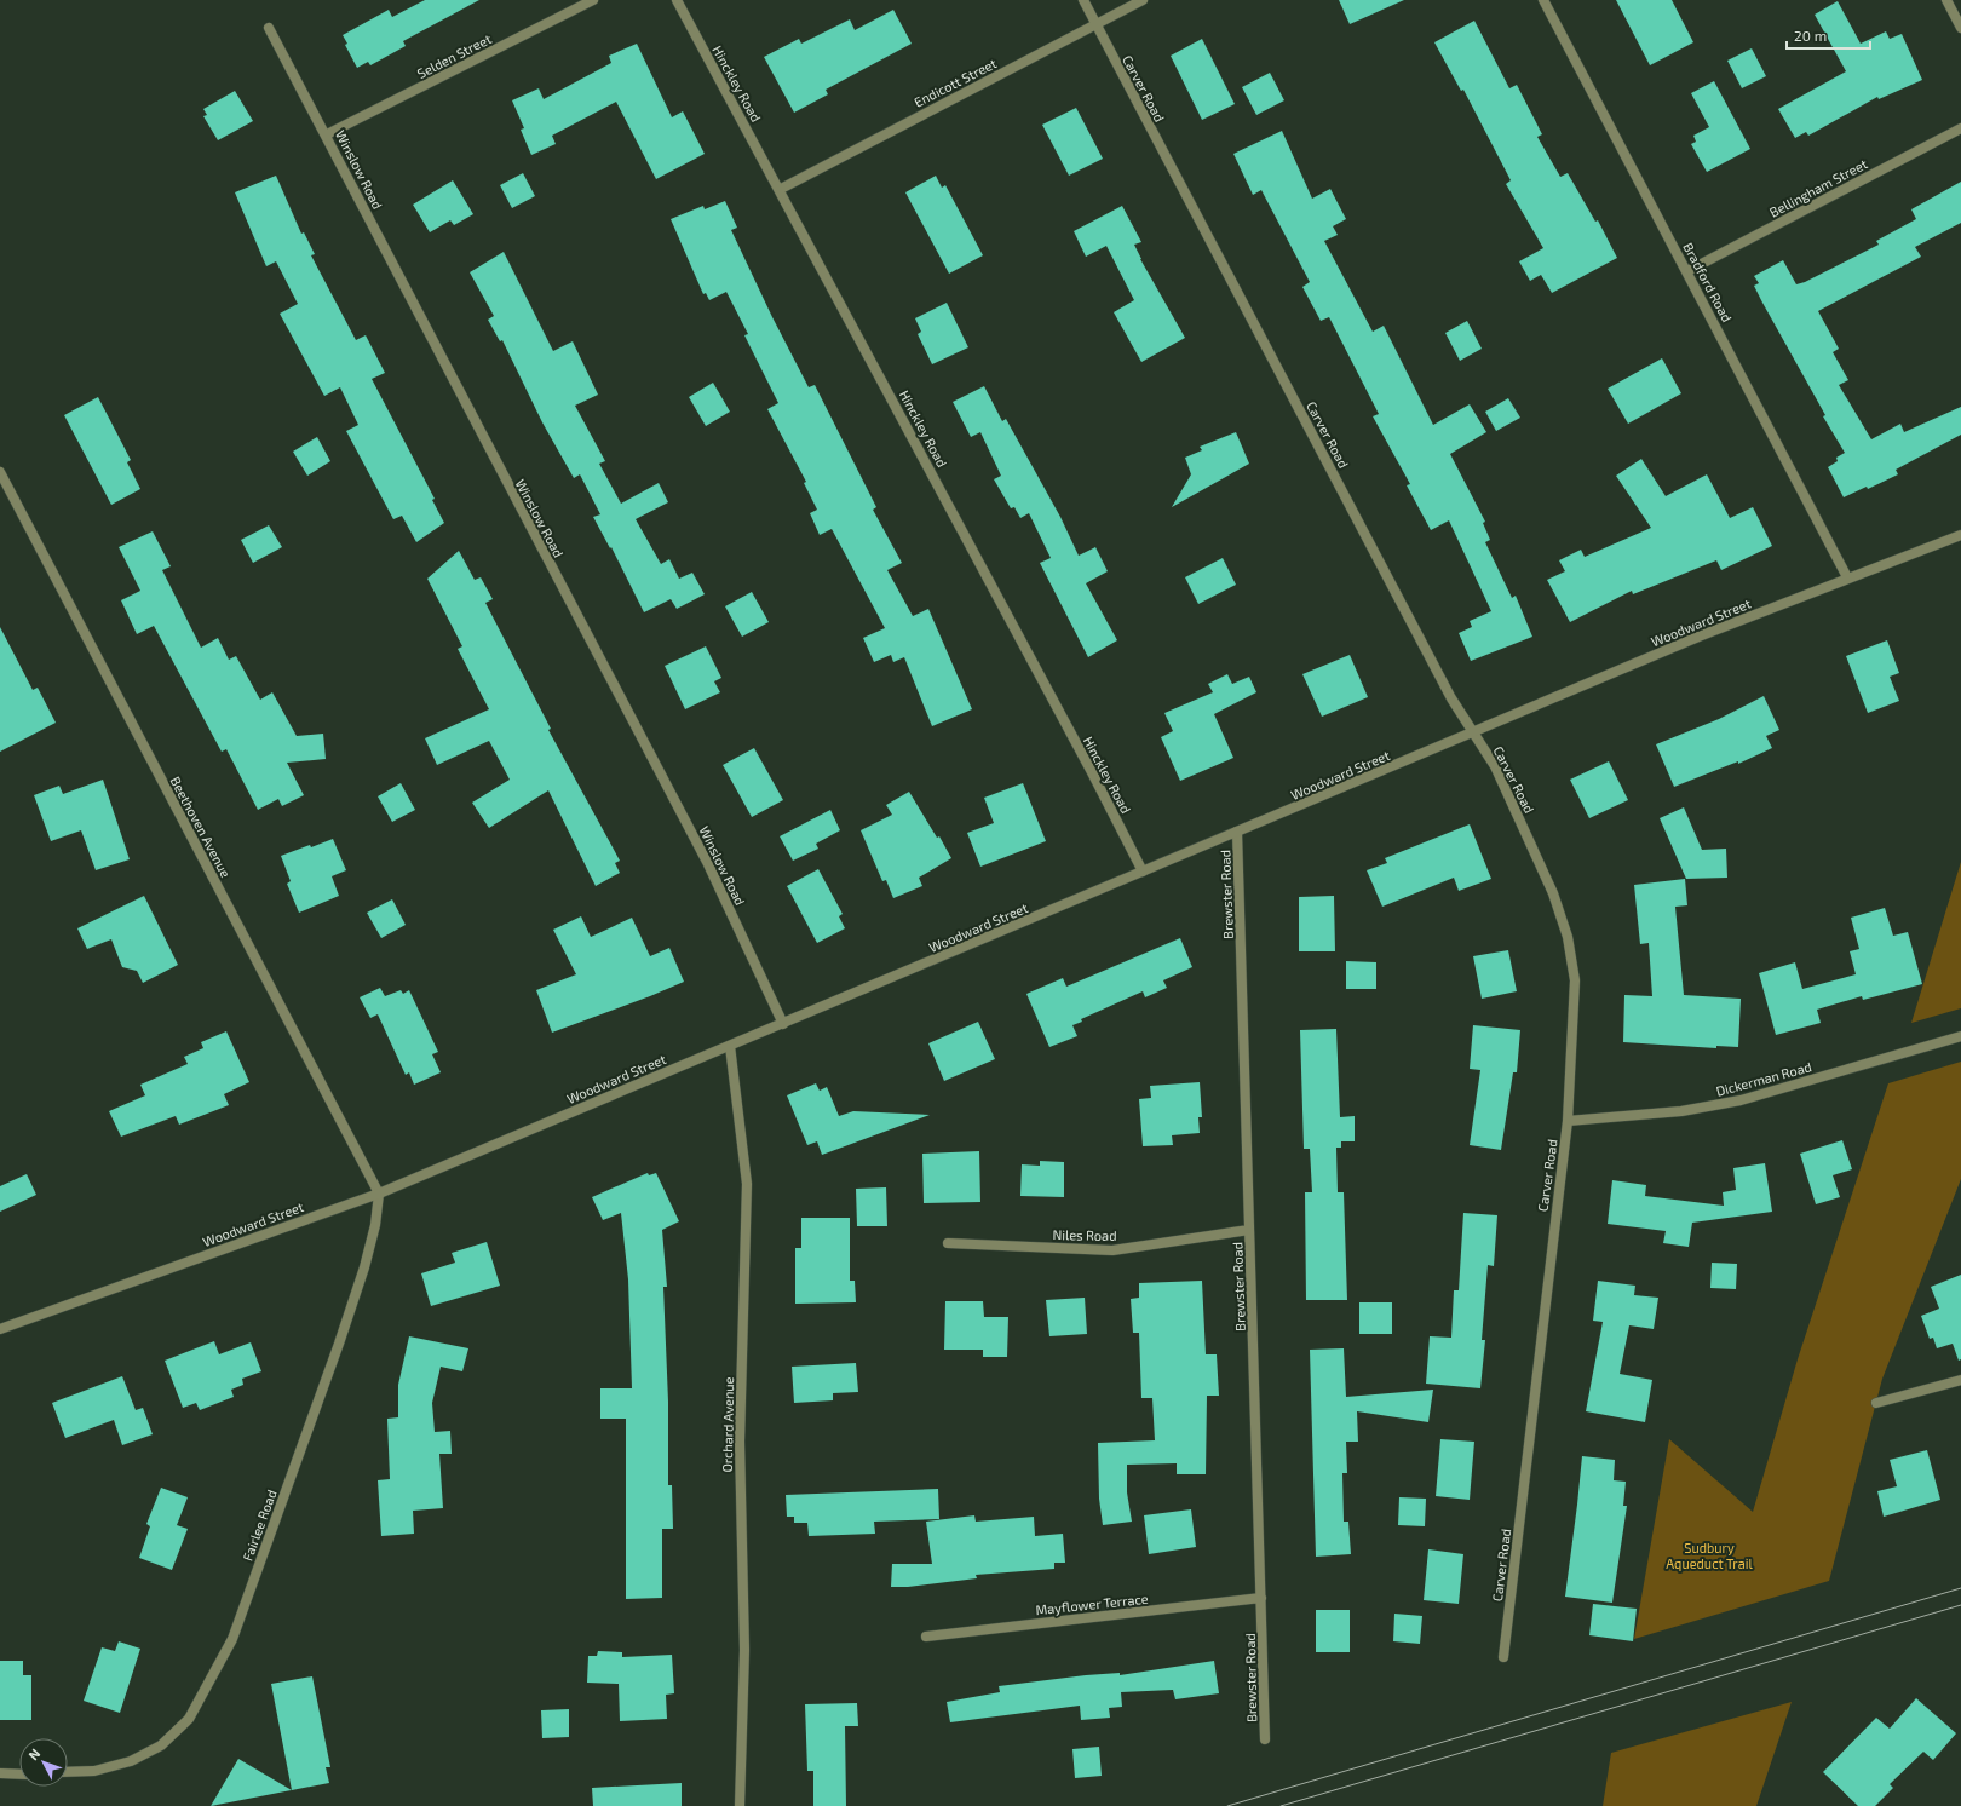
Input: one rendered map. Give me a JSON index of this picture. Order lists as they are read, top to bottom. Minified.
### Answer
{"streets":{"street":["Selden Street","Endicott Street","Hinckley Road","Carver Road","Winslow Road","Bellingham Street","Bradford Road","Woodward Street","Beethoven Avenue","Brewster Road","Dickerman Road","Niles Road","Orchard Avenue","Fairlee Road","Mayflower Terrace"]},"crossings":[["Selden Street","Winslow Road"],["Endicott Street","Hinckley Road"],["Endicott Street","Carver Road"],["Hinckley Road","Woodward Street"],["Carver Road","Woodward Street"],["Carver Road","Dickerman Road"],["Winslow Road","Woodward Street"],["Bellingham Street","Bradford Road"],["Bradford Road","Woodward Street"],["Woodward Street","Beethoven Avenue"],["Woodward Street","Brewster Road"],["Woodward Street","Orchard Avenue"],["Woodward Street","Fairlee Road"],["Beethoven Avenue","Fairlee Road"],["Brewster Road","Niles Road"],["Brewster Road","Mayflower Terrace"]],"parks":["Sudbury Aqueduct Trail"],"scale_bar":"20 m","north":"top left"}
